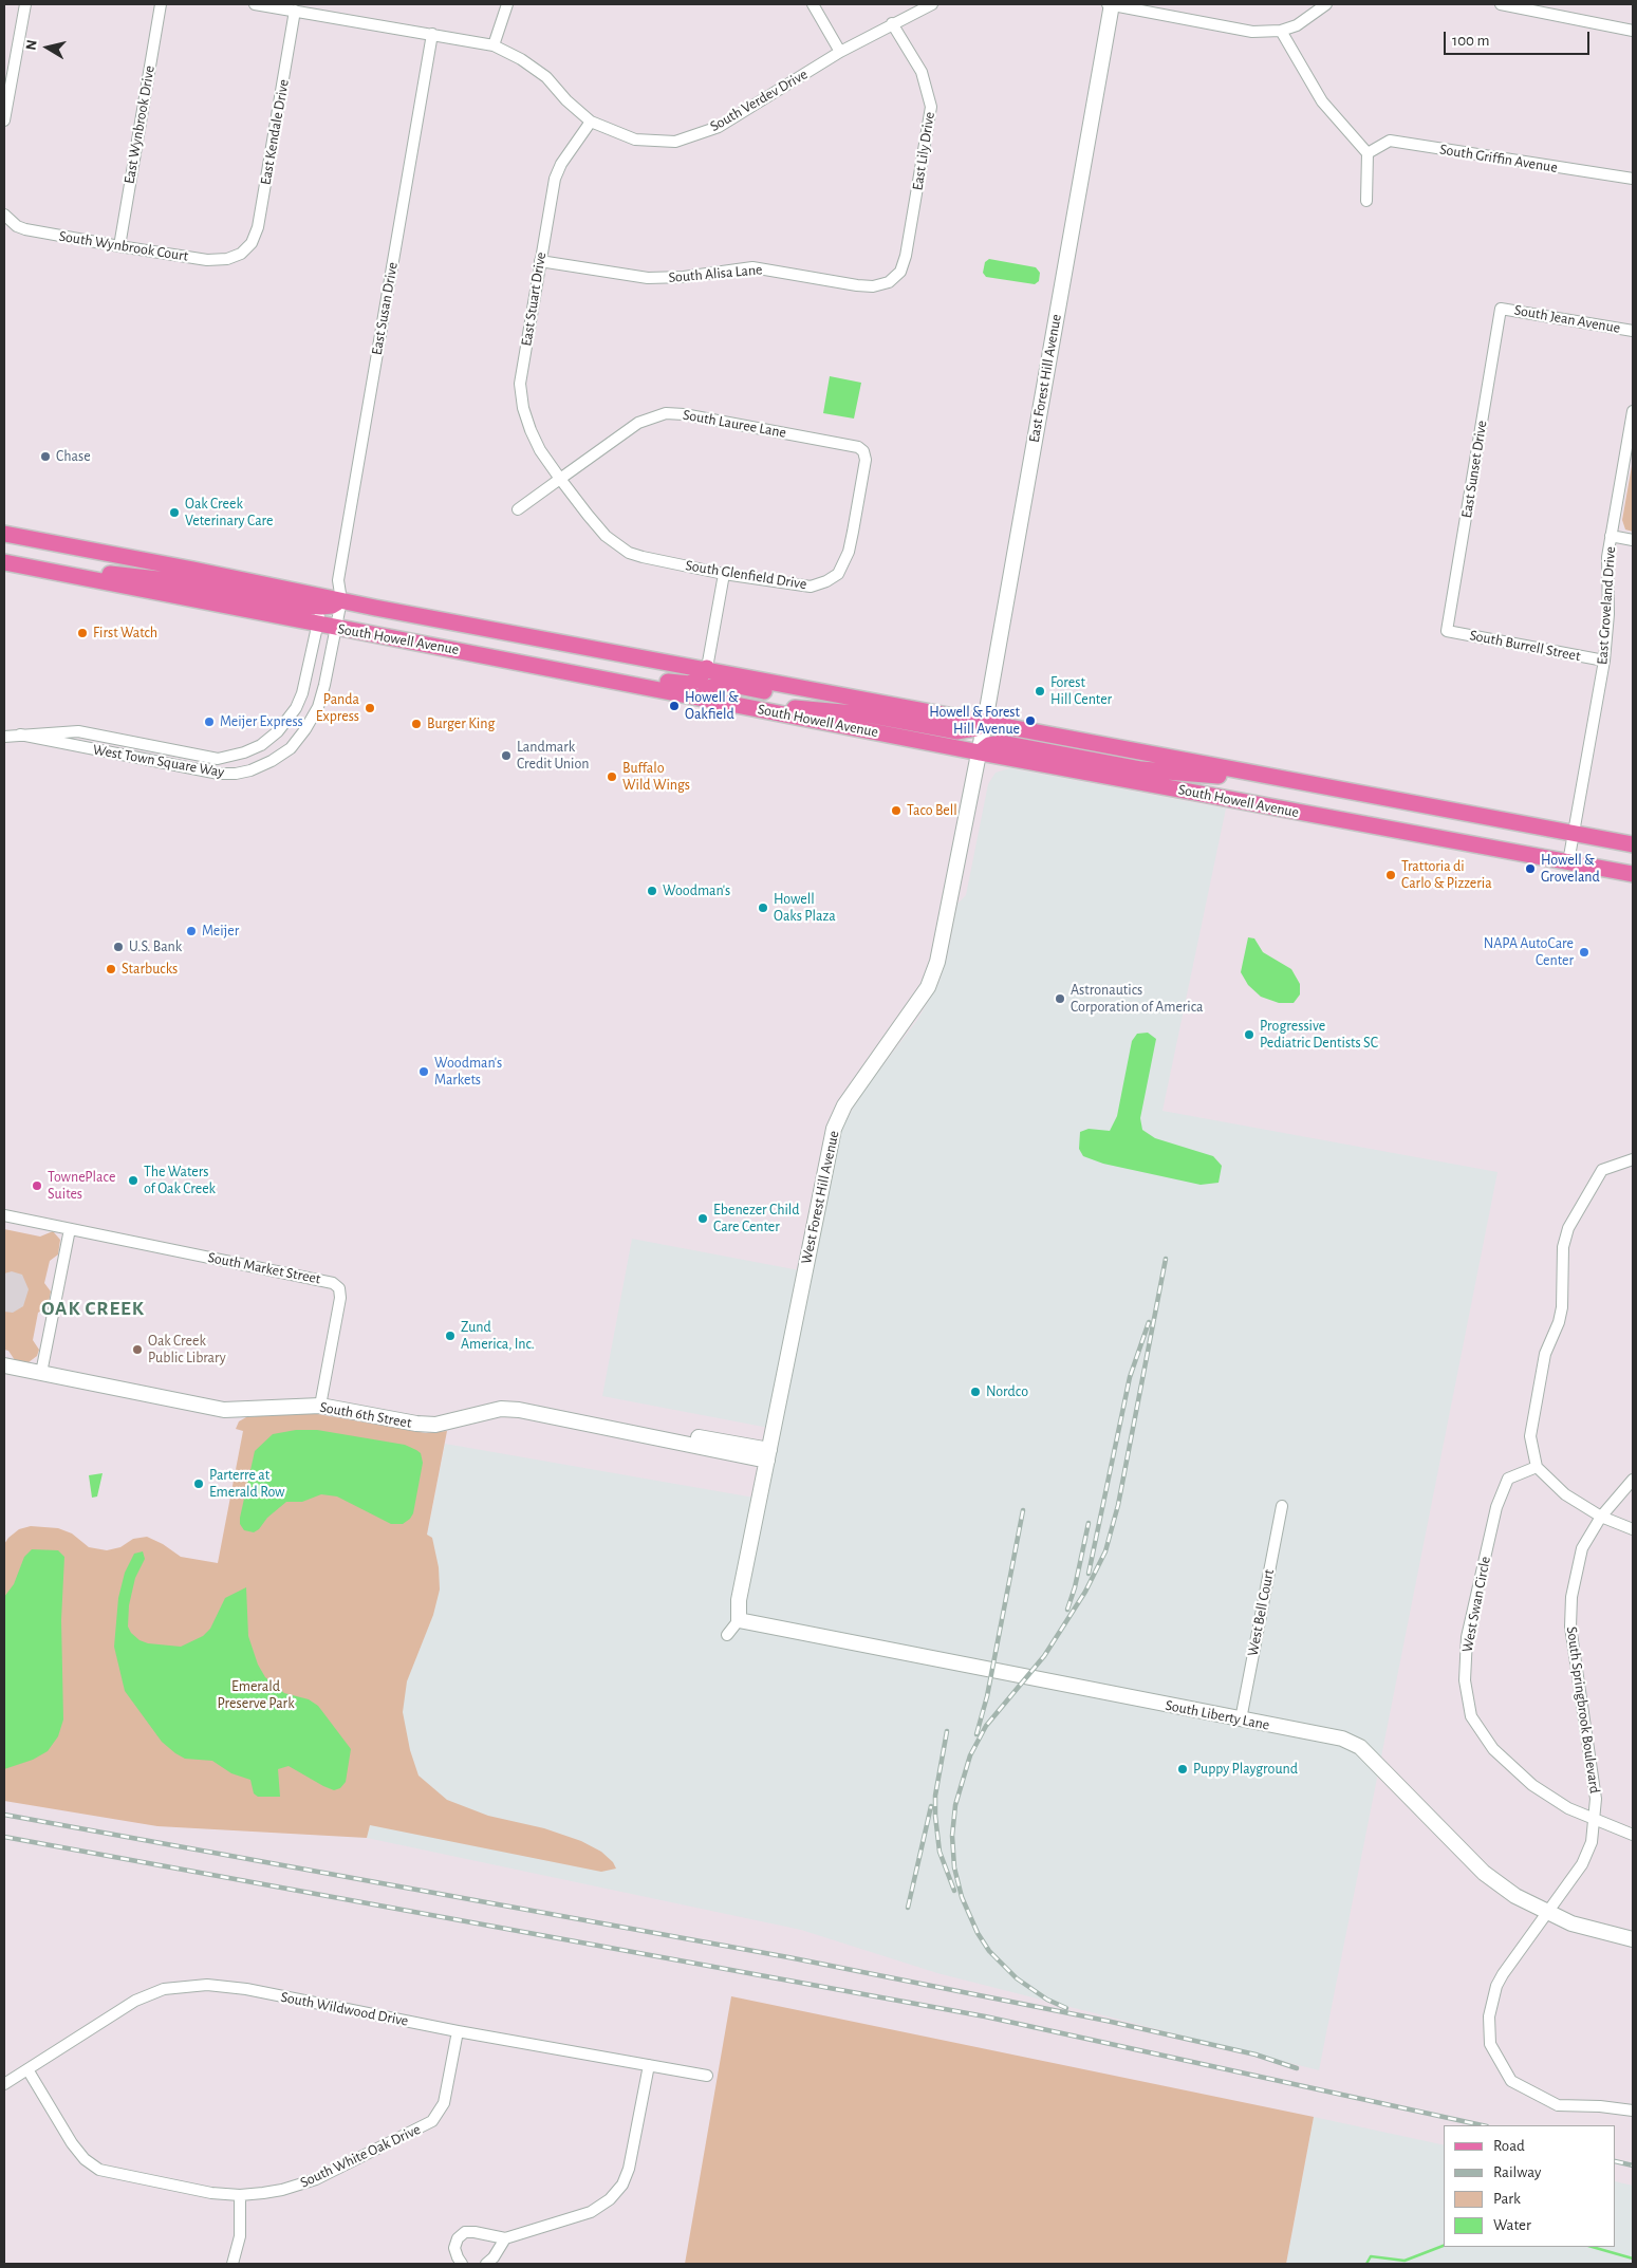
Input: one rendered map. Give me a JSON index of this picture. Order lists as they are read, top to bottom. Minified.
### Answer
{"streets":{"main road":["South Howell Avenue"],"street":["South Verdev Drive","East Wynbrook Drive","East Kendale Drive","East Lily Drive","South Griffin Avenue","South Wynbrook Court","South Alisa Lane","East Stuart Drive","East Susan Drive","South Jean Avenue","East Forest Hill Avenue","South Lauree Lane","East Sunset Drive","South Glenfield Drive","East Groveland Drive","South Burrell Street","West Town Square Way","West Forest Hill Avenue","South Market Street","South 6th Street","West Swan Circle","West Bell Court","South Springbrook Boulevard","South Liberty Lane","South Wildwood Drive","South White Oak Drive"]},"crossings":[["South Verdev Drive","East Kendale Drive"],["South Verdev Drive","East Lily Drive"],["South Verdev Drive","East Stuart Drive"],["South Verdev Drive","East Susan Drive"],["East Wynbrook Drive","South Wynbrook Court"],["East Kendale Drive","South Wynbrook Court"],["East Lily Drive","South Alisa Lane"],["South Alisa Lane","East Stuart Drive"],["East Stuart Drive","South Lauree Lane"],["East Stuart Drive","South Glenfield Drive"],["East Susan Drive","South Howell Avenue"],["East Susan Drive","West Town Square Way"],["South Jean Avenue","East Sunset Drive"],["East Forest Hill Avenue","South Howell Avenue"],["East Forest Hill Avenue","West Forest Hill Avenue"],["South Lauree Lane","South Glenfield Drive"],["East Sunset Drive","South Burrell Street"],["East Groveland Drive","South Howell Avenue"],["East Groveland Drive","South Burrell Street"],["South Howell Avenue","West Town Square Way"],["South Howell Avenue","West Forest Hill Avenue"],["West Forest Hill Avenue","South 6th Street"],["West Forest Hill Avenue","South Liberty Lane"],["South Market Street","South 6th Street"],["West Swan Circle","South Springbrook Boulevard"],["West Bell Court","South Liberty Lane"],["South Springbrook Boulevard","South Liberty Lane"],["South Wildwood Drive","South White Oak Drive"]],"districts":["OAK CREEK"],"parks":["Emerald Preserve Park"],"places":["Chase","Oak Creek Veterinary Care","First Watch","Forest Hill Center","Howell & Oakfield","Panda Express","Howell & Forest Hill Avenue","Meijer Express","Burger King","Landmark Credit Union","Buffalo Wild Wings","Taco Bell","Howell & Groveland","Trattoria di Carlo & Pizzeria","Woodman's","Howell Oaks Plaza","Meijer","U.S. Bank","NAPA AutoCare Center","Starbucks","Astronautics Corporation of America","Progressive Pediatric Dentists SC","Woodman's Markets","The Waters of Oak Creek","TownePlace Suites","Ebenezer Child Care Center","Zund America, Inc.","Oak Creek Public Library","Nordco","Parterre at Emerald Row","Puppy Playground"],"legend":["Road","Railway","Park","Water"],"scale_bar":"100 m","north":"left"}
